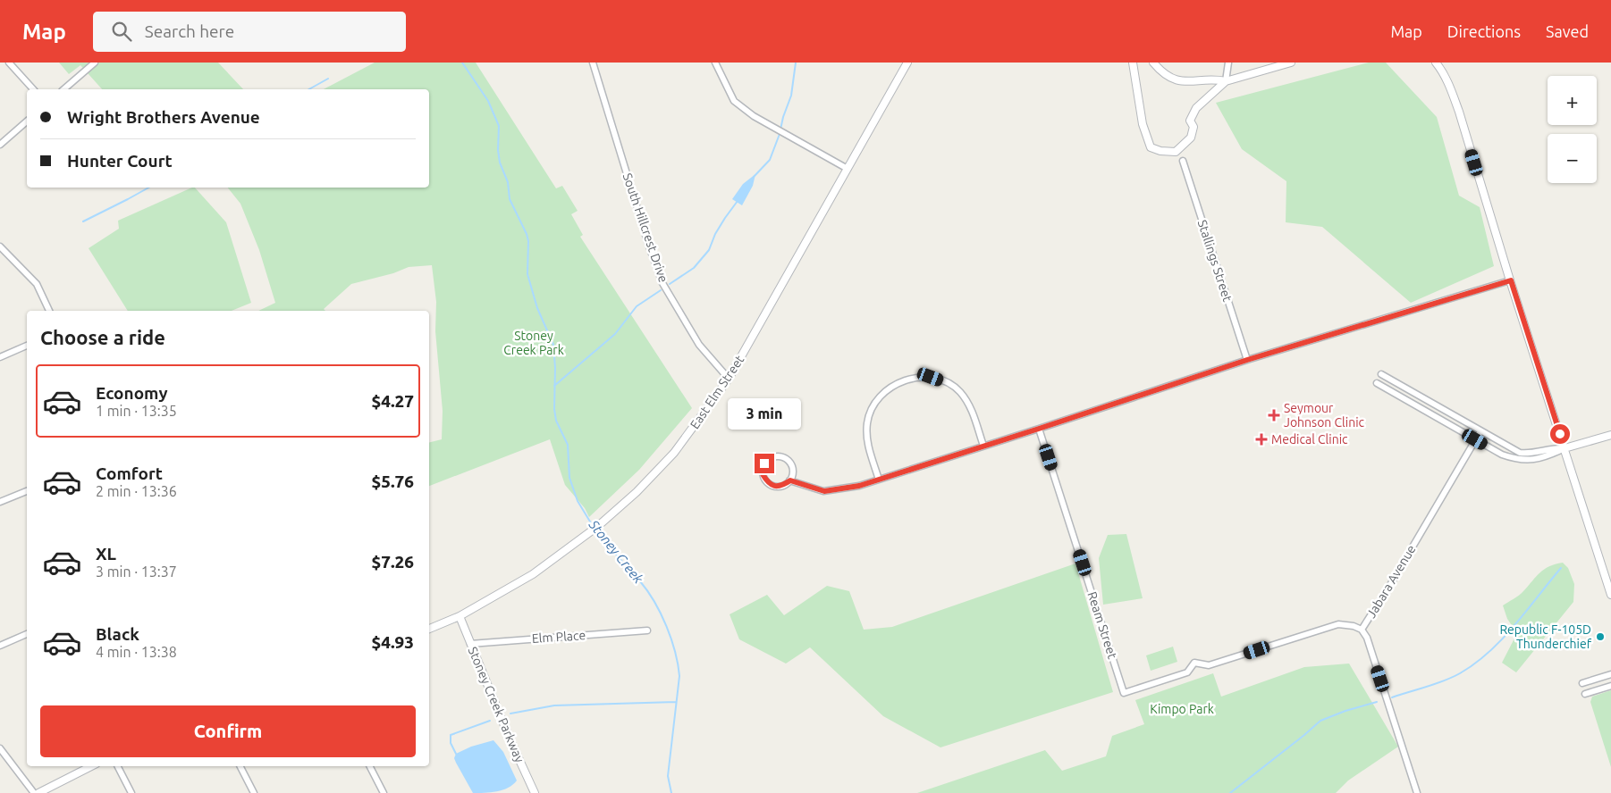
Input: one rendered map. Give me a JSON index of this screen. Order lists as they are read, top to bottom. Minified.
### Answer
{"streets":{"street":["South Hillcrest Drive","Stallings Street","East Elm Street","Jabara Avenue","Ream Street","Elm Place","Stoney Creek Parkway"]},"crossings":[["South Hillcrest Drive","East Elm Street"],["East Elm Street","Stoney Creek Parkway"],["Jabara Avenue","Ream Street"],["Elm Place","Stoney Creek Parkway"]],"water":["Stoney Creek"],"parks":["Stoney Creek Park","Kimpo Park"],"places":{"health":["Seymour Johnson Clinic","Medical Clinic"],"other":["Republic F-105D Thunderchief"]},"page":{"header":"Map","search":"Search here","nav":["Map","Directions","Saved"],"map_buttons":["+","−"],"banner":["Wright Brothers Avenue","Hunter Court"],"heading":"Choose a ride","list":[{"name":"Economy","note":"1 min · 13:35","value":"$4.27"},{"name":"Comfort","note":"2 min · 13:36","value":"$5.76"},{"name":"XL","note":"3 min · 13:37","value":"$7.26"},{"name":"Black","note":"4 min · 13:38","value":"$4.93"}],"bubble":"3 min","buttons":"Confirm"}}
